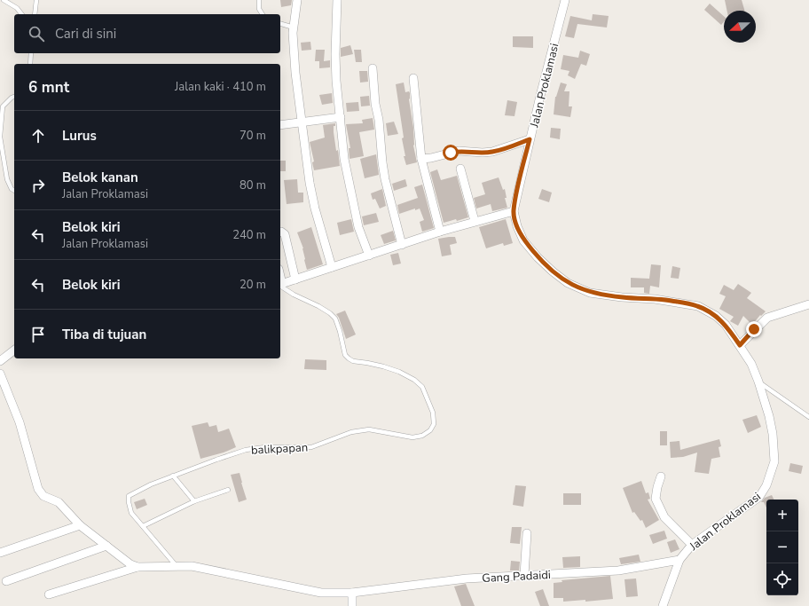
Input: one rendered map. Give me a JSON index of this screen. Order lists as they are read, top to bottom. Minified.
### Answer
{"streets":{"street":["Jalan Proklamasi","Gang Padaidi"],"lane":["balikpapan"]},"crossings":[["Jalan Proklamasi","Gang Padaidi"],["balikpapan","Gang Padaidi"]],"north":"left","page":{"search":"Cari di sini","heading":["6 mnt","Jalan kaki · 410 m"],"list":[["Lurus","70 m"],["Belok kanan","Jalan Proklamasi","80 m"],["Belok kiri","Jalan Proklamasi","240 m"],["Belok kiri","20 m"],"Tiba di tujuan"],"map_buttons":["+","−"]}}
